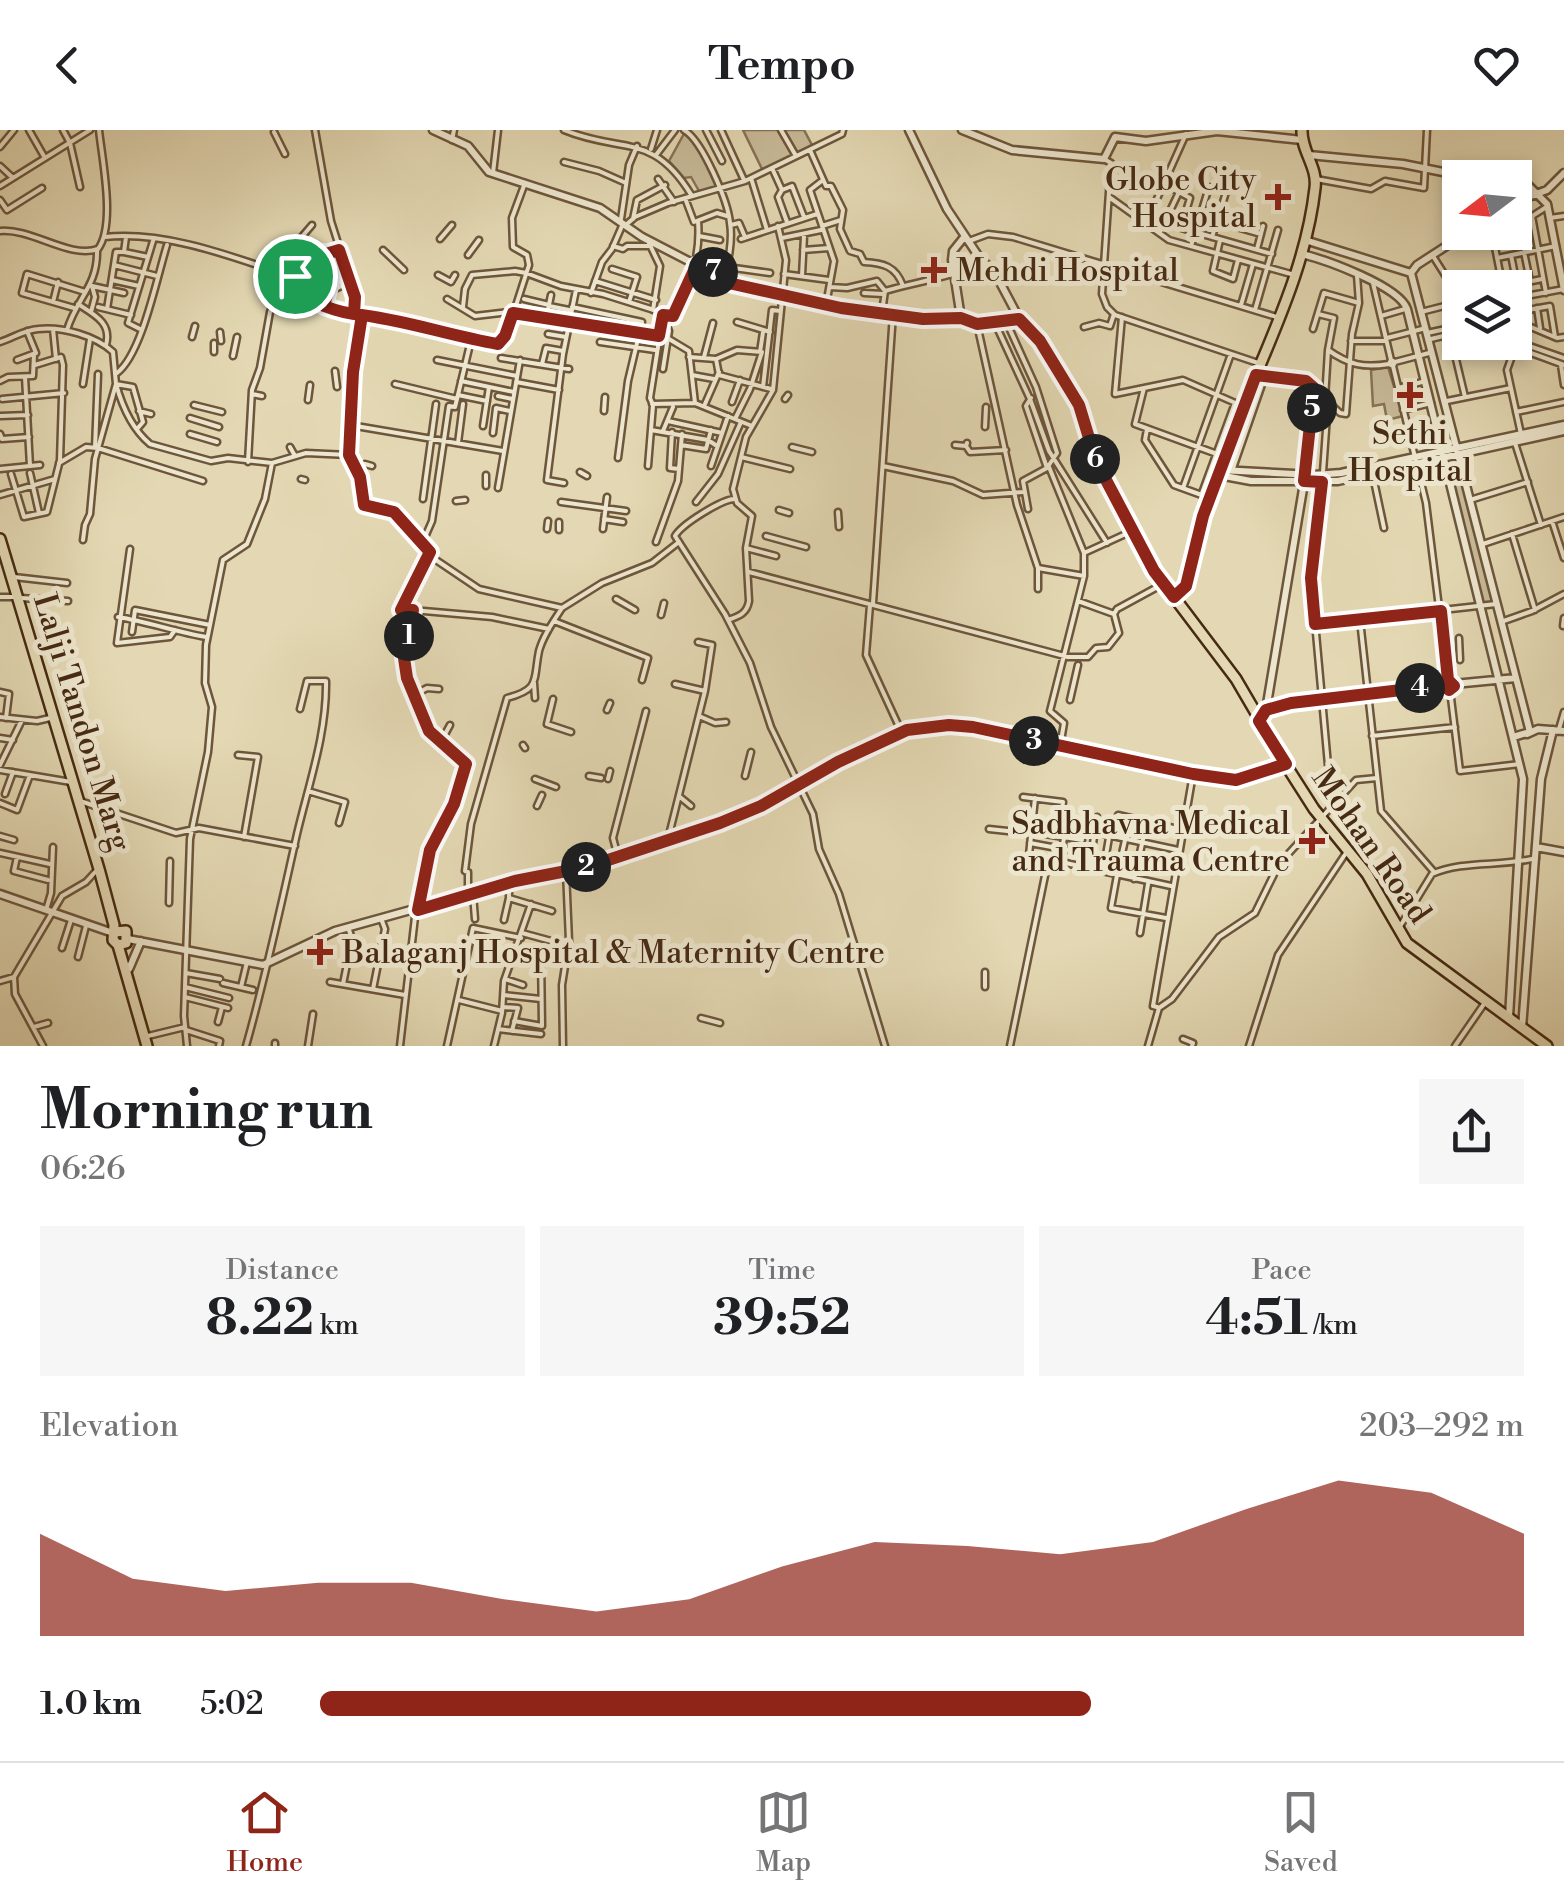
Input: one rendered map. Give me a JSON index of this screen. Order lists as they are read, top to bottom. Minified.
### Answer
{"streets":{"main road":["Lalji Tandon Marg","Mohan Road"]},"places":{"health":["Globe City Hospital","Mehdi Hospital","Sethi Hospital","Sadbhavna Medical and Trauma Centre","Balaganj Hospital & Maternity Centre"]},"north":"left","page":{"header":"Tempo","pins":["7","5","6","1","4","3","2"],"heading":["Morning run","06:26"],"stats":[["Distance","8.22 km"],["Time","39:52"],["Pace","4:51 /km"]],"chart":["Elevation","203–292 m"],"list":[{"name":"1.0 km","note":"5:02"}],"tabs":["Home","Map","Saved"]}}
